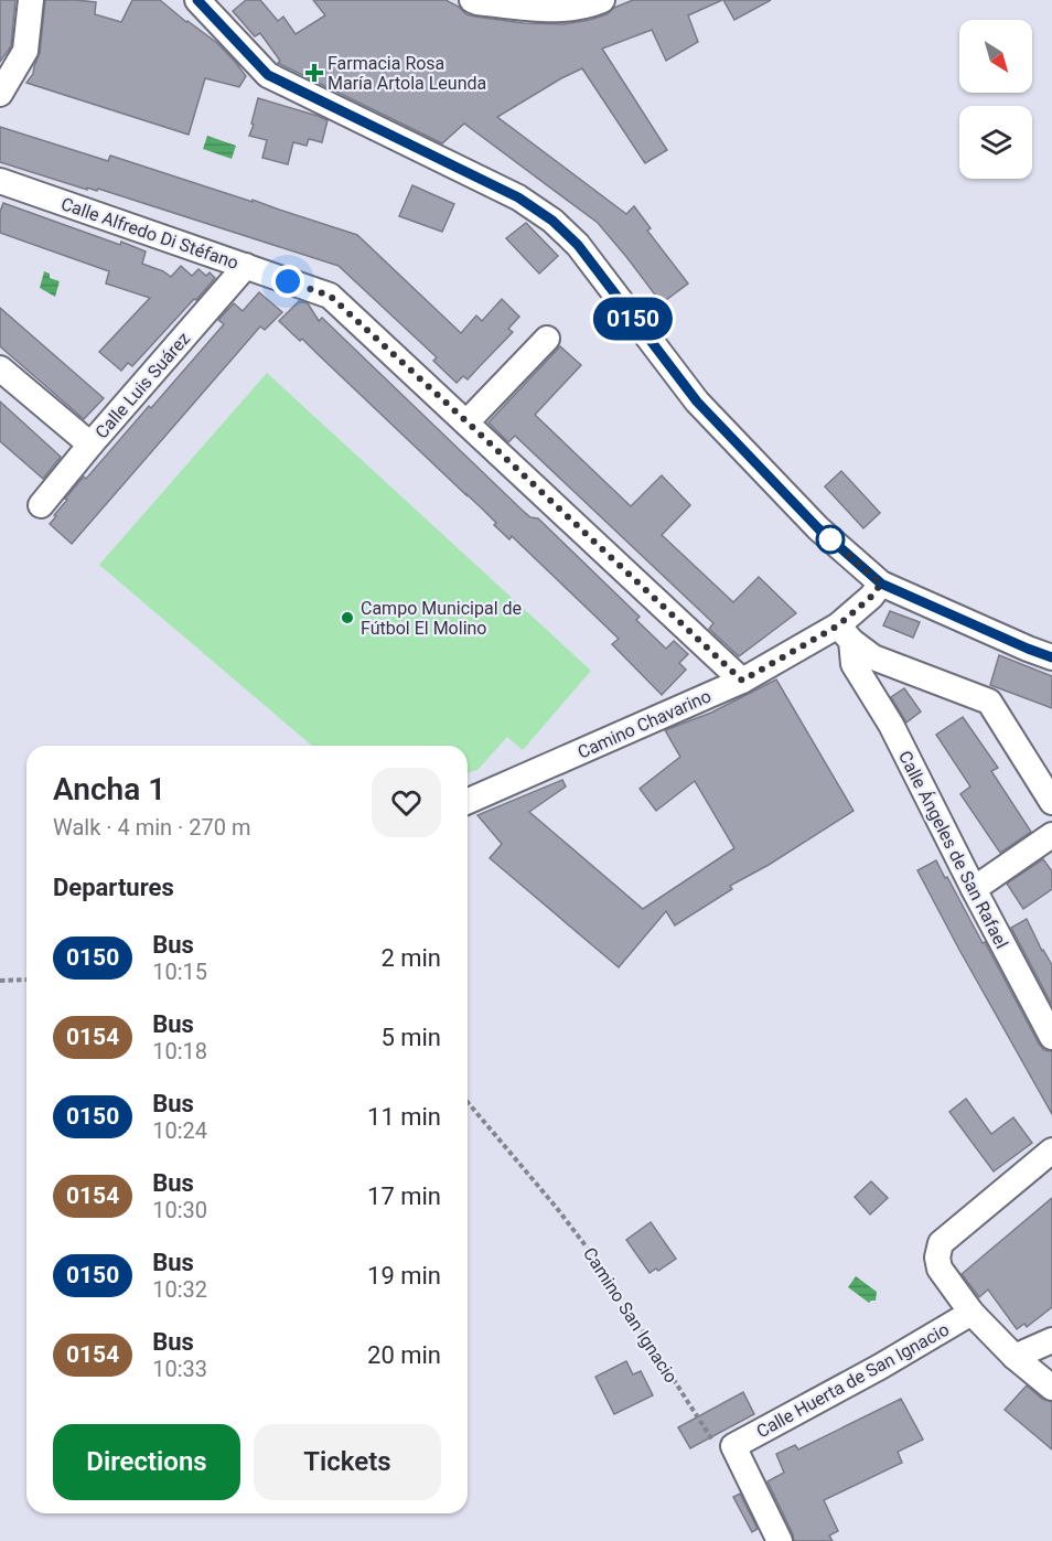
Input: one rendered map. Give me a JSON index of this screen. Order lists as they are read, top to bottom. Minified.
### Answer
{"streets":{"street":["Calle Alfredo Di Stéfano","Calle Luis Suárez","Camino Chavarino","Calle Ángeles de San Rafael","Calle Huerta de San Ignacio"],"path":["Camino San Ignacio"]},"crossings":[["Calle Alfredo Di Stéfano","Calle Luis Suárez"],["Calle Alfredo Di Stéfano","Camino Chavarino"],["Camino Chavarino","Calle Ángeles de San Rafael"],["Camino San Ignacio","Calle Huerta de San Ignacio"]],"places":{"health":["Farmacia Rosa María Artola Leunda"],"other":["Campo Municipal de Fútbol El Molino"]},"lines":["bus line 0150"],"north":"bottom right","page":{"on_map":"0150","heading":[["Ancha 1","Walk · 4 min · 270 m"],"Departures"],"list":[{"mark":"0150","name":"Bus","note":"10:15","value":"2 min"},{"mark":"0154","name":"Bus","note":"10:18","value":"5 min"},{"mark":"0150","name":"Bus","note":"10:24","value":"11 min"},{"mark":"0154","name":"Bus","note":"10:30","value":"17 min"},{"mark":"0150","name":"Bus","note":"10:32","value":"19 min"},{"mark":"0154","name":"Bus","note":"10:33","value":"20 min"}],"buttons":["Directions","Tickets"]}}
